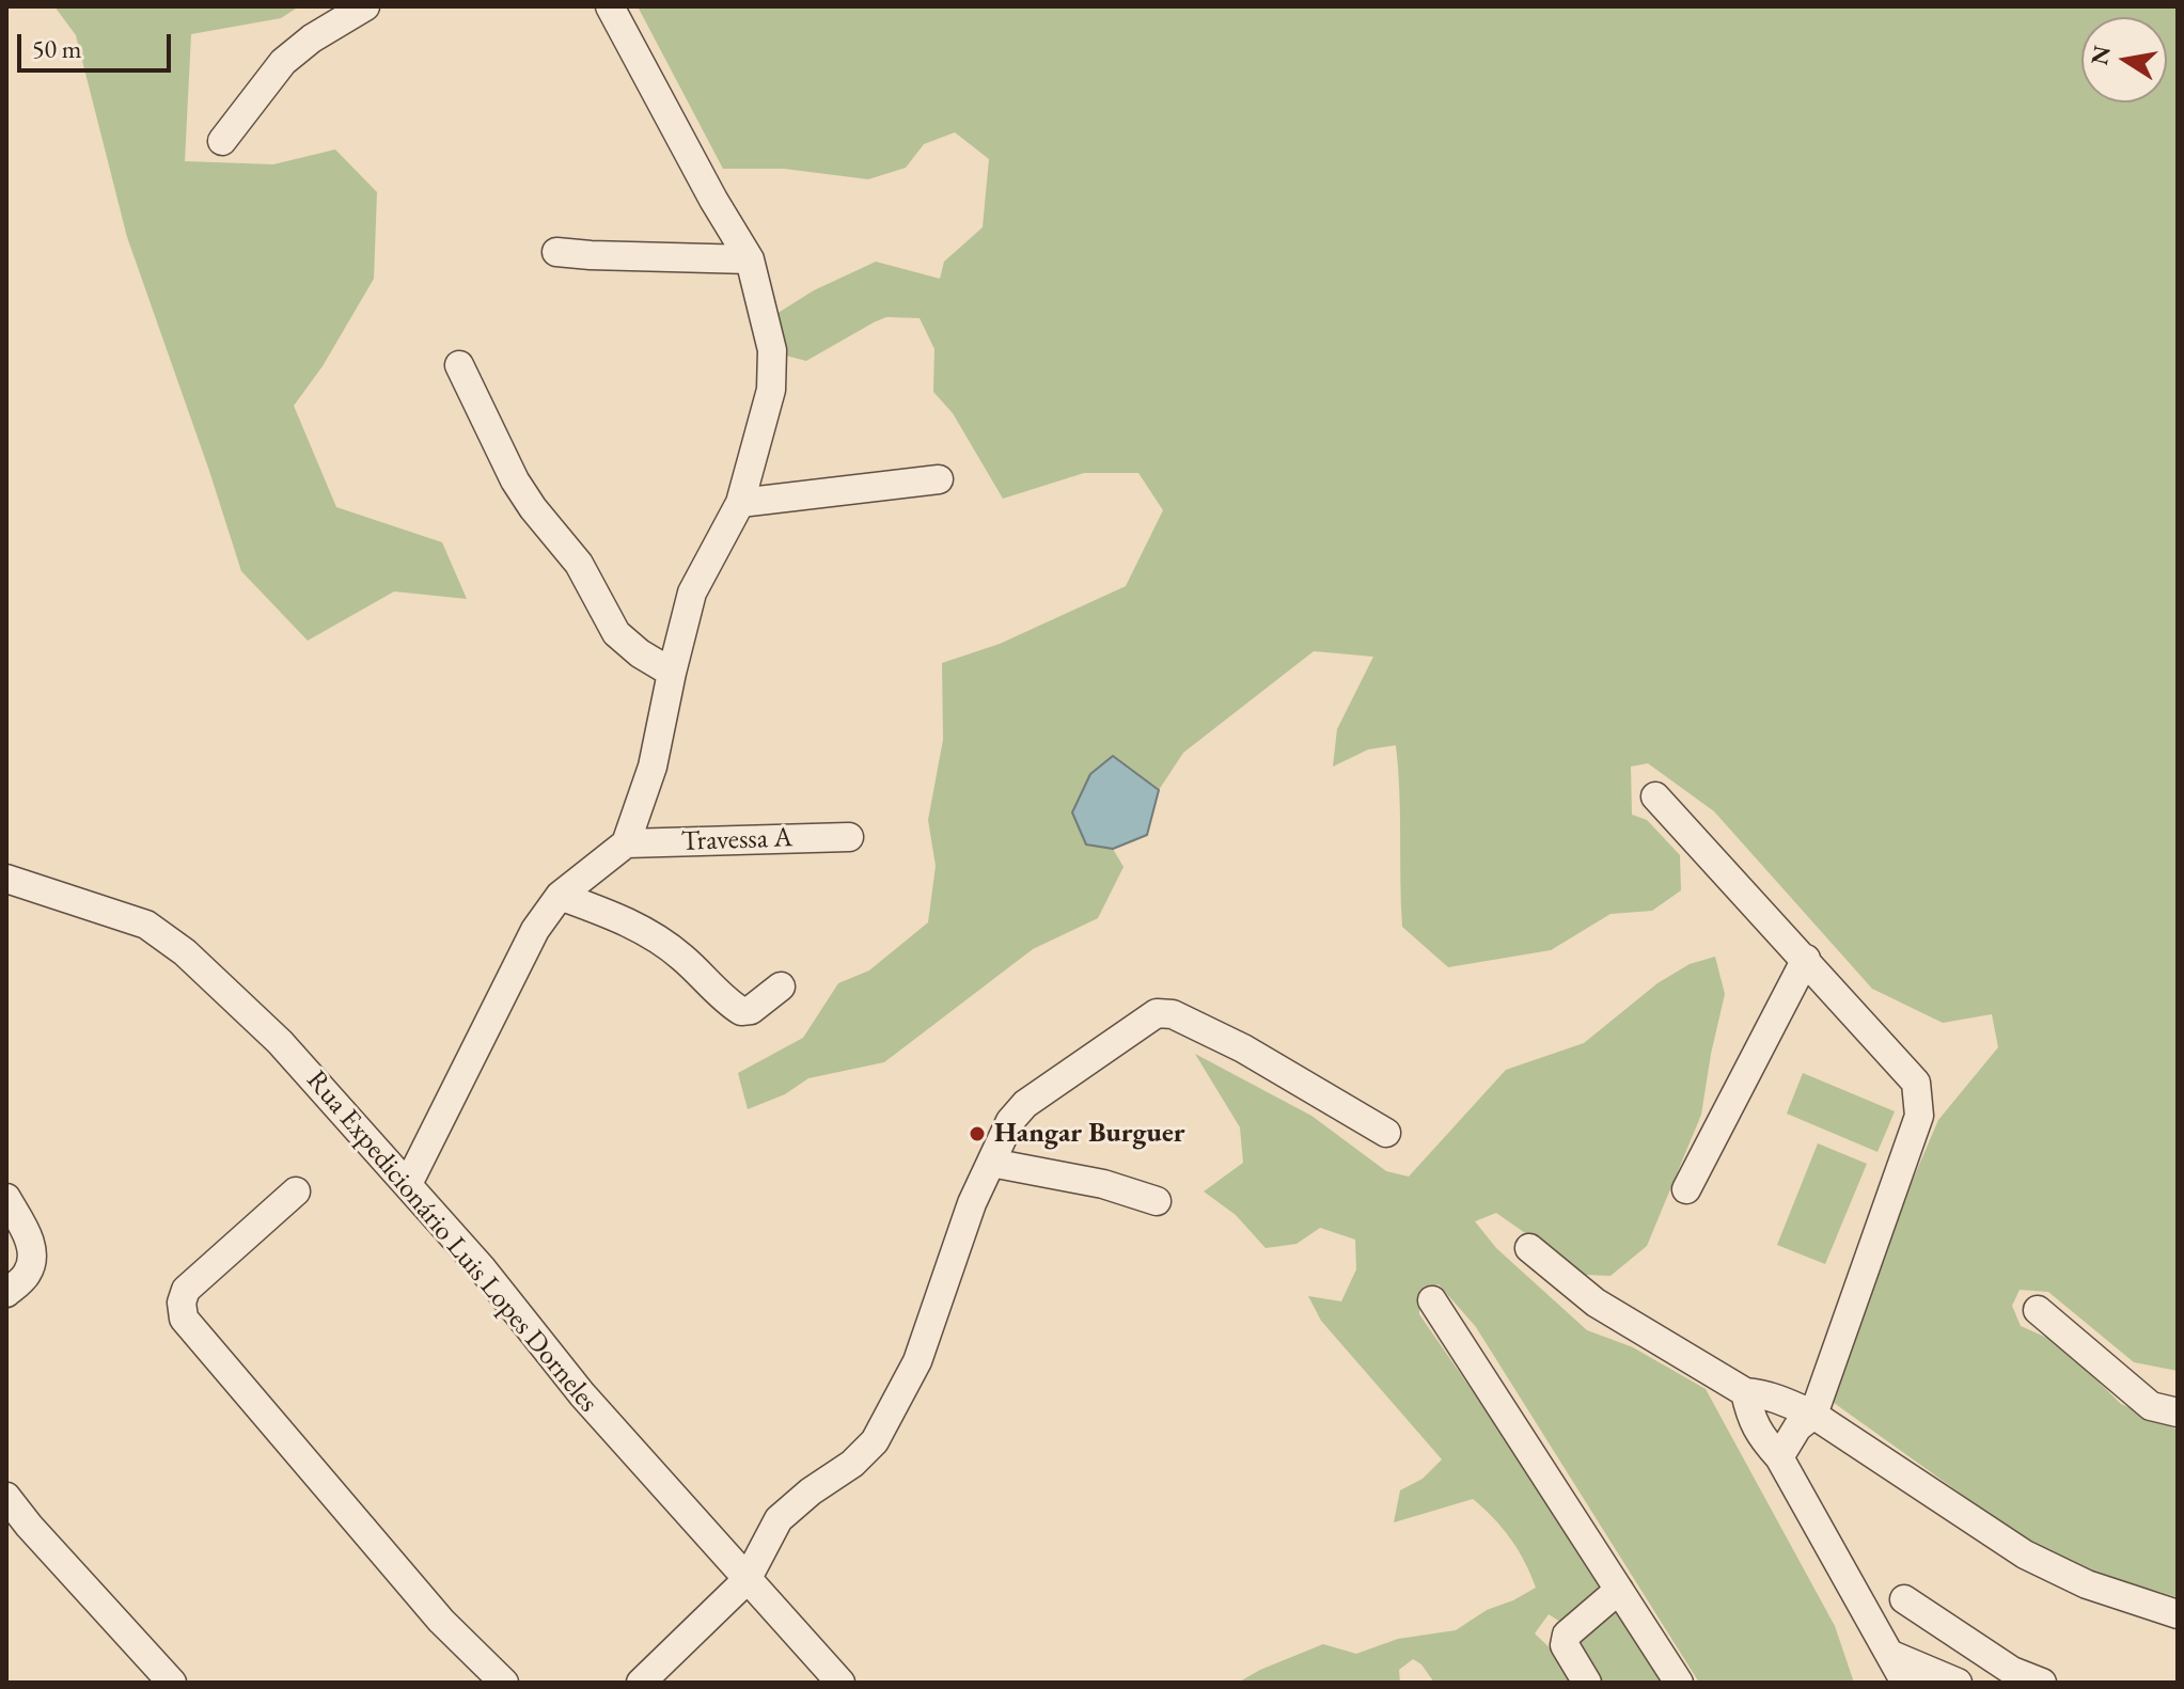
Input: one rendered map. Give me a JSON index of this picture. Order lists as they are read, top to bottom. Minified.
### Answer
{"streets":{"street":["Travessa A","Rua Expedicionário Luis Lopes Dorneles"]},"places":["Hangar Burguer"],"scale_bar":"50 m","north":"left"}
